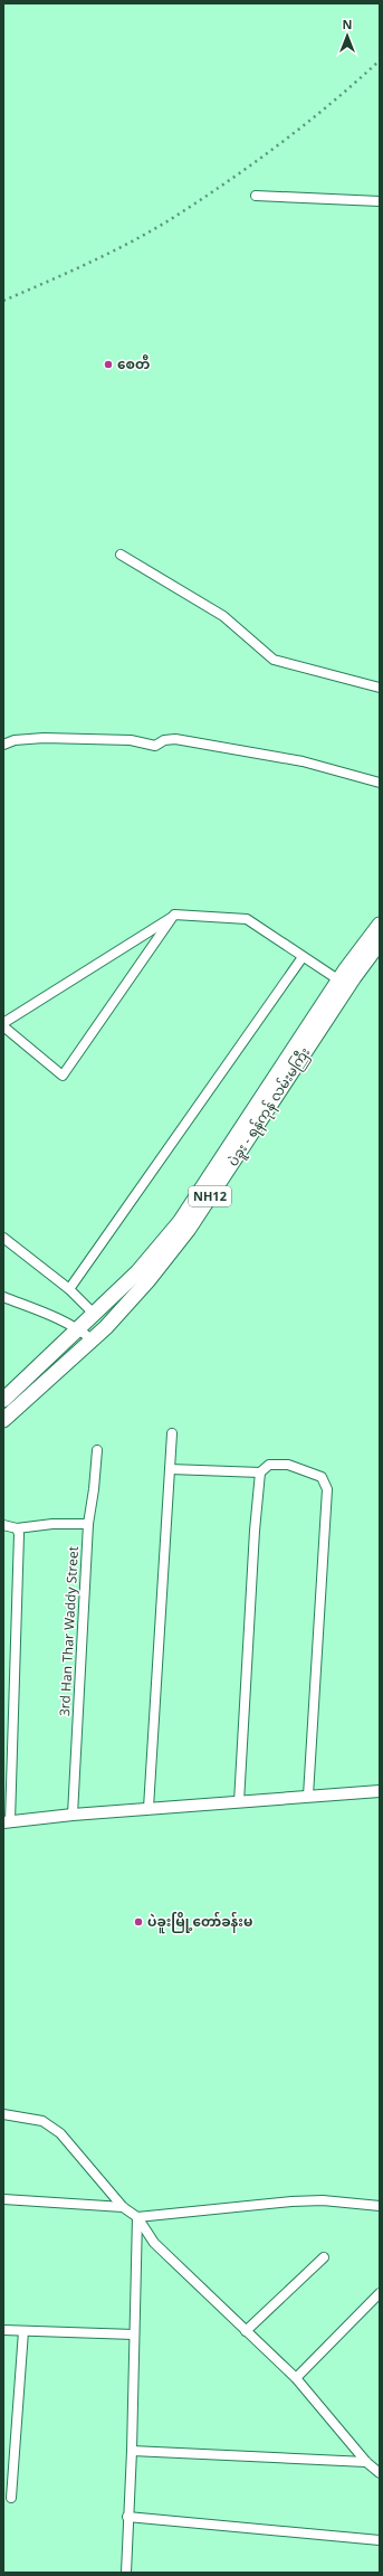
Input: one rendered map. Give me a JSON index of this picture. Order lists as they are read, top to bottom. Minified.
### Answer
{"streets":{"highway":["ပဲခူး - ရန်ကုန် လမ်းမကြီး","NH12"],"street":["3rd Han Thar Waddy Street"]},"places":["စေတီ","ပဲခူးမြို့တော်ခန်းမ"],"north":"top"}
